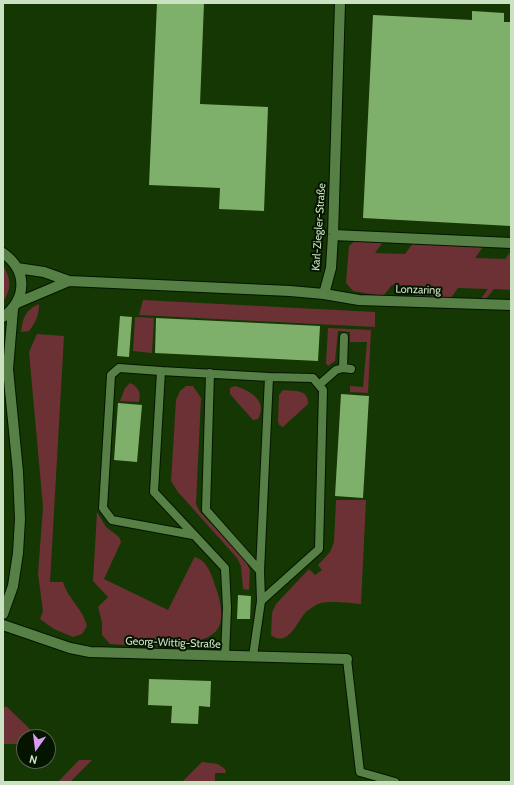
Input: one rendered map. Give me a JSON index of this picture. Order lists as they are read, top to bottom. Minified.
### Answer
{"streets":{"street":["Karl-Ziegler-Straße","Lonzaring","Georg-Wittig-Straße"]},"crossings":[["Karl-Ziegler-Straße","Lonzaring"]],"north":"bottom"}
